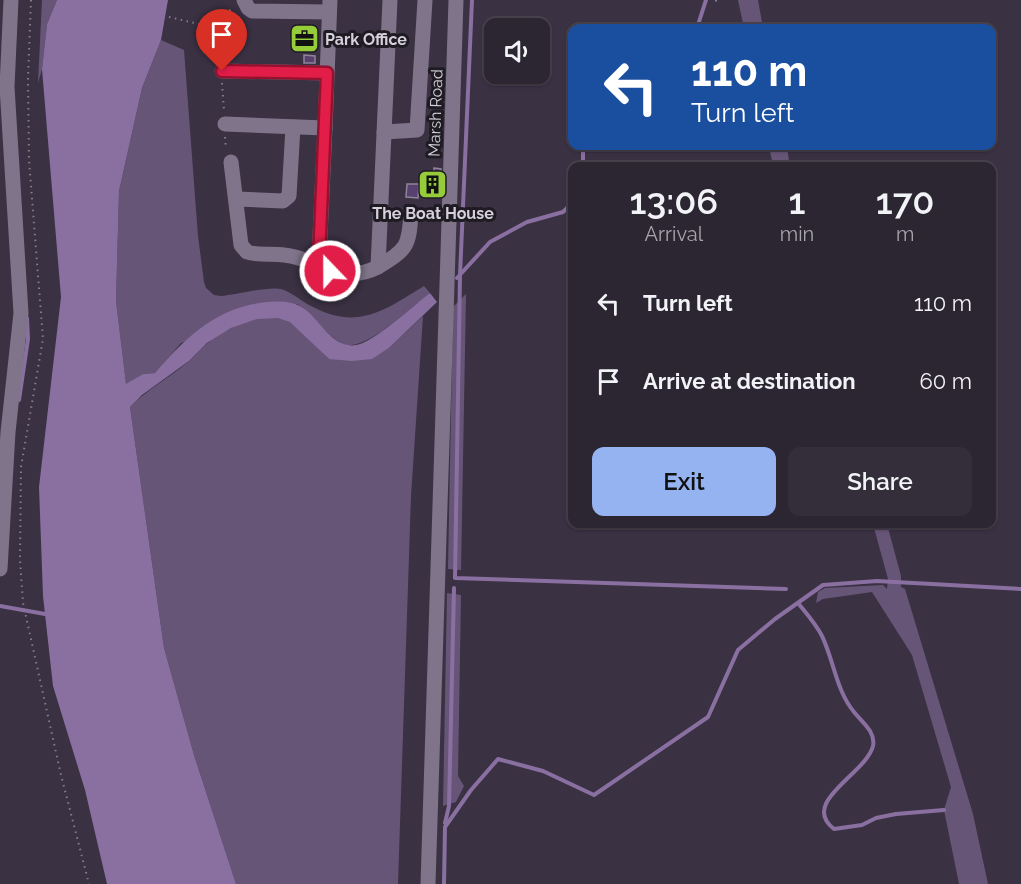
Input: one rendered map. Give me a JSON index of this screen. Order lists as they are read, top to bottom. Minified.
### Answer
{"streets":{"street":["Marsh Road"]},"places":{"office":["Park Office"],"building":["The Boat House"]},"page":{"turn":["110 m","Turn left"],"eta":["13:06","Arrival","1","min","170","m"],"list":[{"name":"Turn left","value":"110 m"},{"name":"Arrive at destination","value":"60 m"}],"buttons":["Exit","Share"]}}
